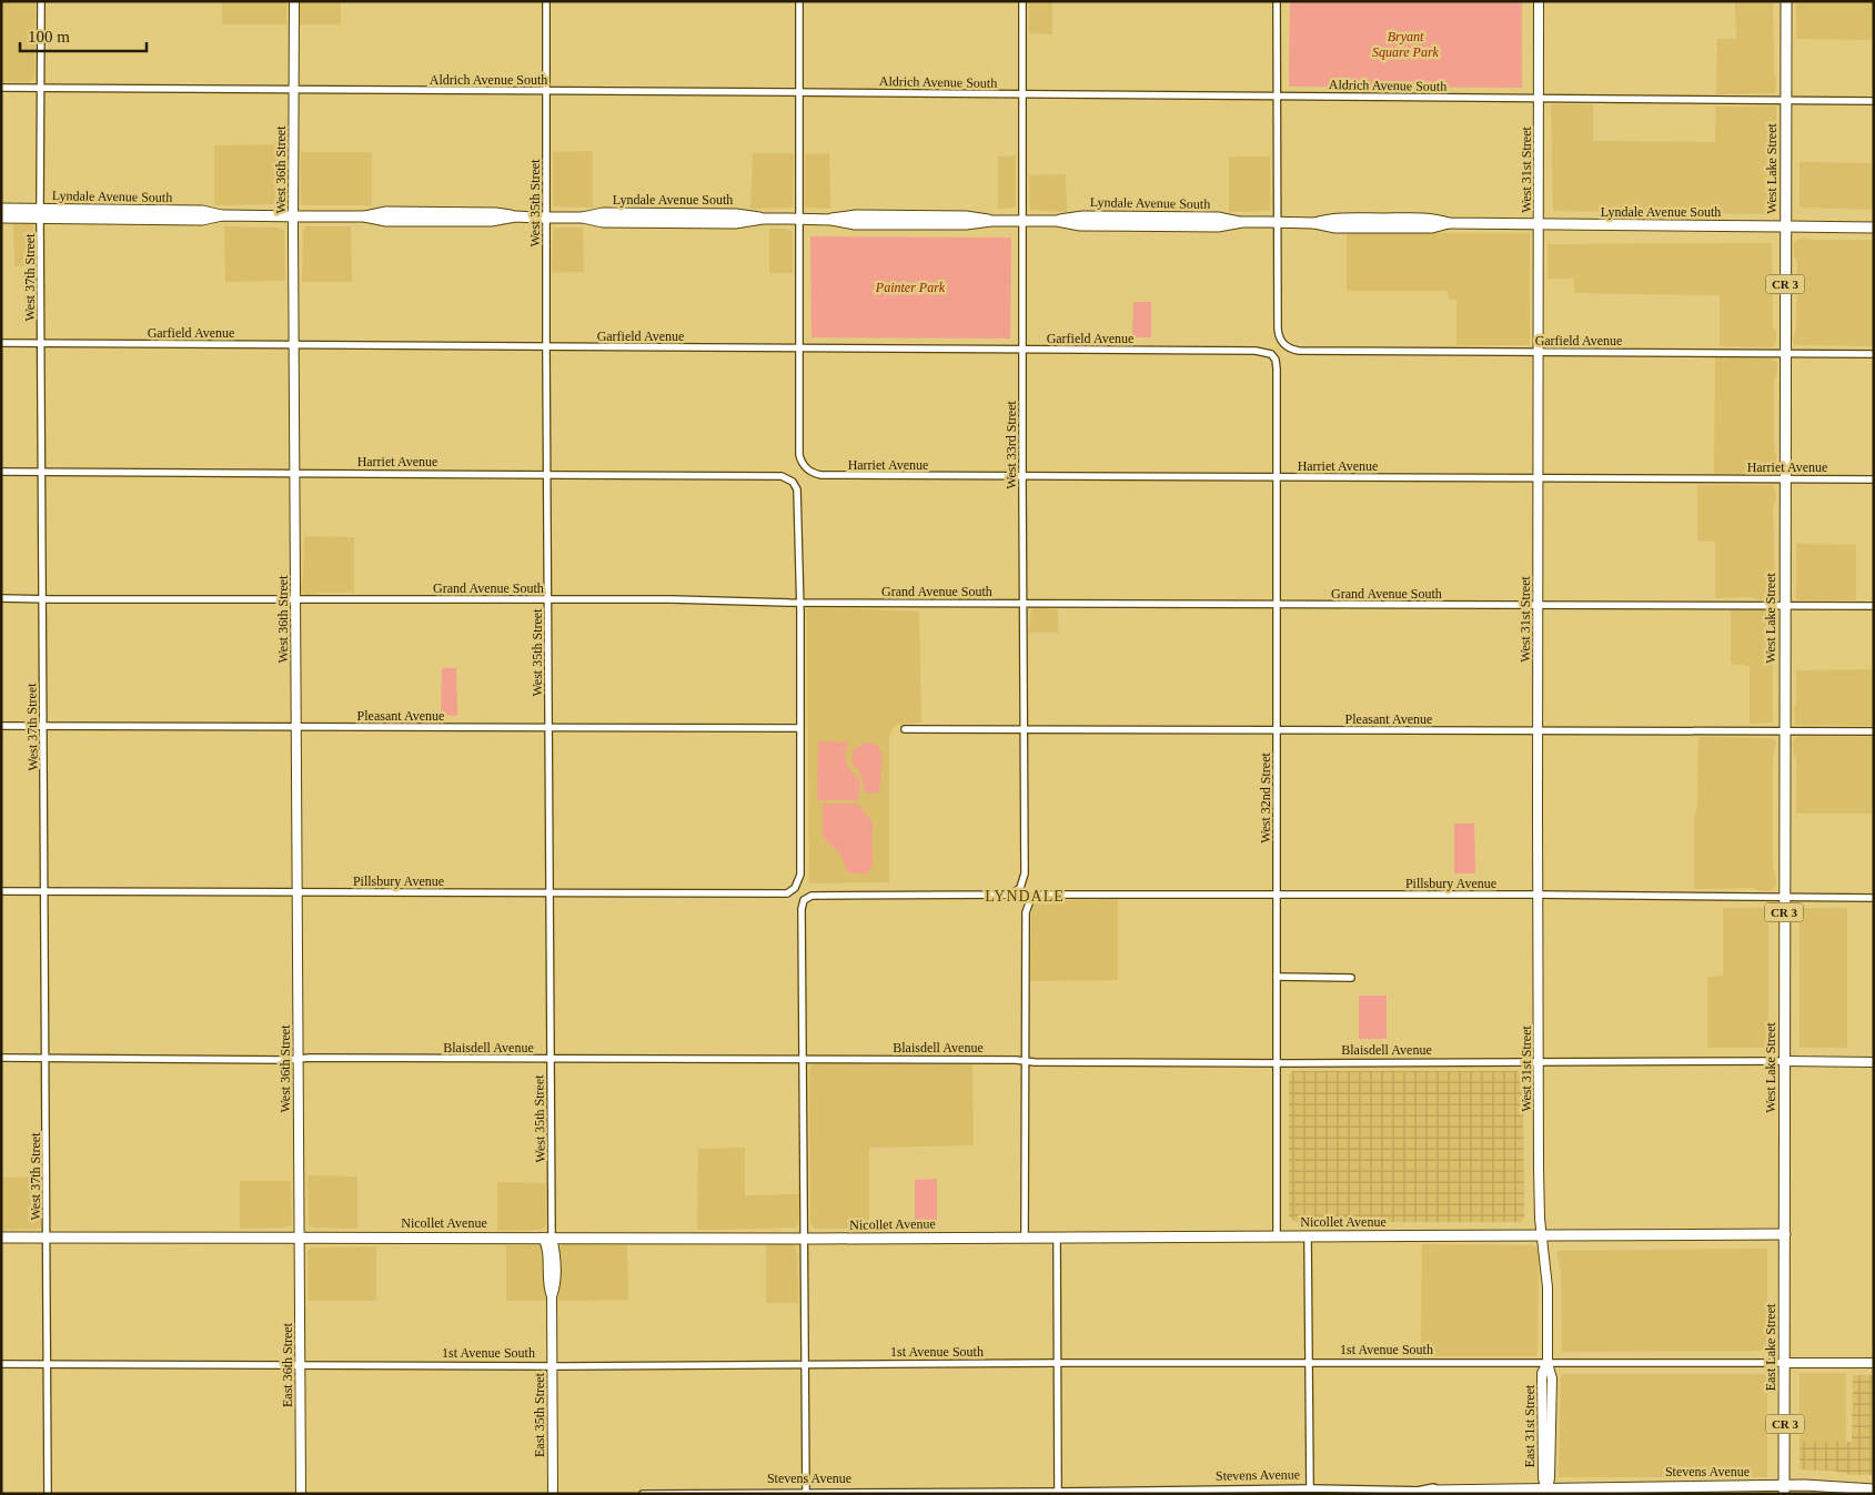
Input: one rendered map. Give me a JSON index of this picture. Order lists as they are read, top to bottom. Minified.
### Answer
{"streets":{"main road":["West Lake Street","Lyndale Avenue South","CR 3","Nicollet Avenue","East Lake Street","Stevens Avenue"],"street":["Aldrich Avenue South","West 36th Street","West 31st Street","West 35th Street","West 37th Street","Garfield Avenue","West 33rd Street","Harriet Avenue","Grand Avenue South","Pleasant Avenue","West 32nd Street","Pillsbury Avenue","Blaisdell Avenue","1st Avenue South","East 36th Street","East 35th Street","East 31st Street"]},"crossings":[["Aldrich Avenue South","West Lake Street"],["Aldrich Avenue South","West 36th Street"],["Aldrich Avenue South","West 31st Street"],["Aldrich Avenue South","West 35th Street"],["Aldrich Avenue South","West 37th Street"],["Aldrich Avenue South","West 33rd Street"],["West Lake Street","Lyndale Avenue South"],["West Lake Street","Garfield Avenue"],["West Lake Street","Harriet Avenue"],["West Lake Street","Grand Avenue South"],["West Lake Street","Pleasant Avenue"],["West Lake Street","Pillsbury Avenue"],["West Lake Street","Blaisdell Avenue"],["West Lake Street","Nicollet Avenue"],["West Lake Street","East Lake Street"],["West 36th Street","Lyndale Avenue South"],["West 36th Street","Garfield Avenue"],["West 36th Street","Harriet Avenue"],["West 36th Street","Grand Avenue South"],["West 36th Street","Pleasant Avenue"],["West 36th Street","Pillsbury Avenue"],["West 36th Street","Blaisdell Avenue"],["West 36th Street","Nicollet Avenue"],["West 36th Street","East 36th Street"],["West 31st Street","Lyndale Avenue South"],["West 31st Street","Garfield Avenue"],["West 31st Street","Harriet Avenue"],["West 31st Street","Grand Avenue South"],["West 31st Street","Pleasant Avenue"],["West 31st Street","Pillsbury Avenue"],["West 31st Street","Blaisdell Avenue"],["West 31st Street","Nicollet Avenue"],["West 31st Street","East 31st Street"],["Lyndale Avenue South","West 35th Street"],["Lyndale Avenue South","West 37th Street"],["Lyndale Avenue South","Garfield Avenue"],["Lyndale Avenue South","West 33rd Street"],["West 35th Street","Garfield Avenue"],["West 35th Street","Harriet Avenue"],["West 35th Street","Grand Avenue South"],["West 35th Street","Pleasant Avenue"],["West 35th Street","Pillsbury Avenue"],["West 35th Street","Blaisdell Avenue"],["West 35th Street","Nicollet Avenue"],["West 35th Street","East 35th Street"],["West 37th Street","Garfield Avenue"],["West 37th Street","Harriet Avenue"],["West 37th Street","Grand Avenue South"],["West 37th Street","Pleasant Avenue"],["West 37th Street","Pillsbury Avenue"],["West 37th Street","Blaisdell Avenue"],["West 37th Street","Nicollet Avenue"],["West 37th Street","1st Avenue South"],["Garfield Avenue","West 33rd Street"],["Garfield Avenue","Harriet Avenue"],["Garfield Avenue","West 32nd Street"],["West 33rd Street","Harriet Avenue"],["West 33rd Street","Grand Avenue South"],["West 33rd Street","Pleasant Avenue"],["West 33rd Street","Blaisdell Avenue"],["Harriet Avenue","Grand Avenue South"],["Harriet Avenue","West 32nd Street"],["Grand Avenue South","West 32nd Street"],["Pleasant Avenue","West 32nd Street"],["Pleasant Avenue","Pillsbury Avenue"],["West 32nd Street","Pillsbury Avenue"],["West 32nd Street","Blaisdell Avenue"],["West 32nd Street","Nicollet Avenue"],["Pillsbury Avenue","Blaisdell Avenue"],["Nicollet Avenue","East Lake Street"],["Nicollet Avenue","East 36th Street"],["Nicollet Avenue","East 35th Street"],["Nicollet Avenue","East 31st Street"],["East Lake Street","1st Avenue South"],["East Lake Street","Stevens Avenue"],["1st Avenue South","East 36th Street"],["1st Avenue South","East 35th Street"],["1st Avenue South","East 31st Street"],["East 31st Street","Stevens Avenue"]],"districts":["LYNDALE"],"parks":["Bryant Square Park","Painter Park"],"scale_bar":"100 m"}
